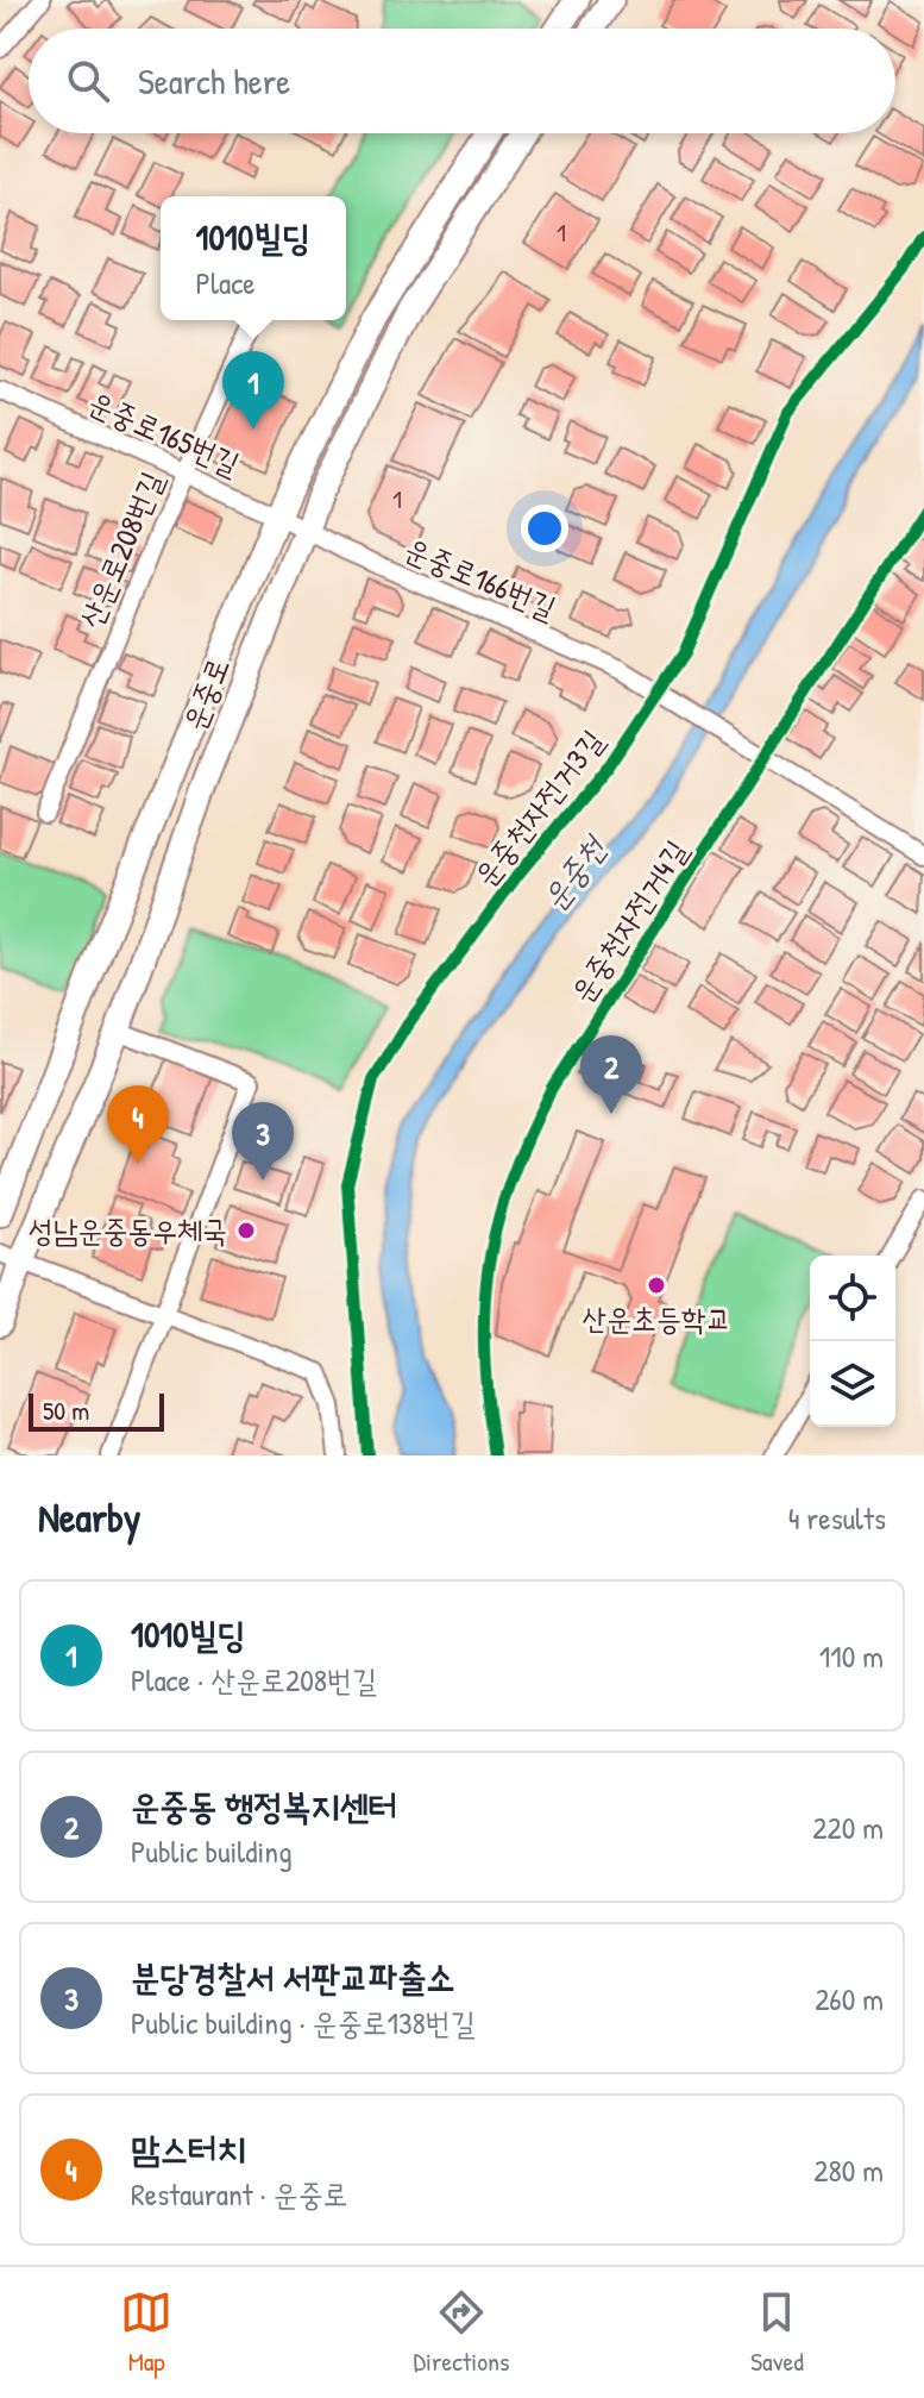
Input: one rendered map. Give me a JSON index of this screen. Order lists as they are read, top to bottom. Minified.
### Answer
{"streets":{"main road":["운중로"],"street":["운중로165번길","산운로208번길","운중로166번길"],"cycle path":["운중천자전거3길","운중천자전거4길"]},"crossings":[["운중로165번길","산운로208번길"],["운중로165번길","운중로166번길"],["운중로165번길","운중로"],["운중로166번길","운중로"]],"water":["운중천"],"places":["성남운중동우체국","산운초등학교"],"house_numbers":["1","1"],"scale_bar":"50 m","page":{"search":"Search here","popup":["1010빌딩","Place"],"pins":["1","2","4","3"],"scale":"50 m","heading":["Nearby","4 results"],"list":[{"mark":"1","name":"1010빌딩","note":"Place · 산운로208번길","value":"110 m"},{"mark":"2","name":"운중동 행정복지센터","note":"Public building","value":"220 m"},{"mark":"3","name":"분당경찰서 서판교파출소","note":"Public building · 운중로138번길","value":"260 m"},{"mark":"4","name":"맘스터치","note":"Restaurant · 운중로","value":"280 m"}],"nav":["Map","Directions","Saved"]}}
